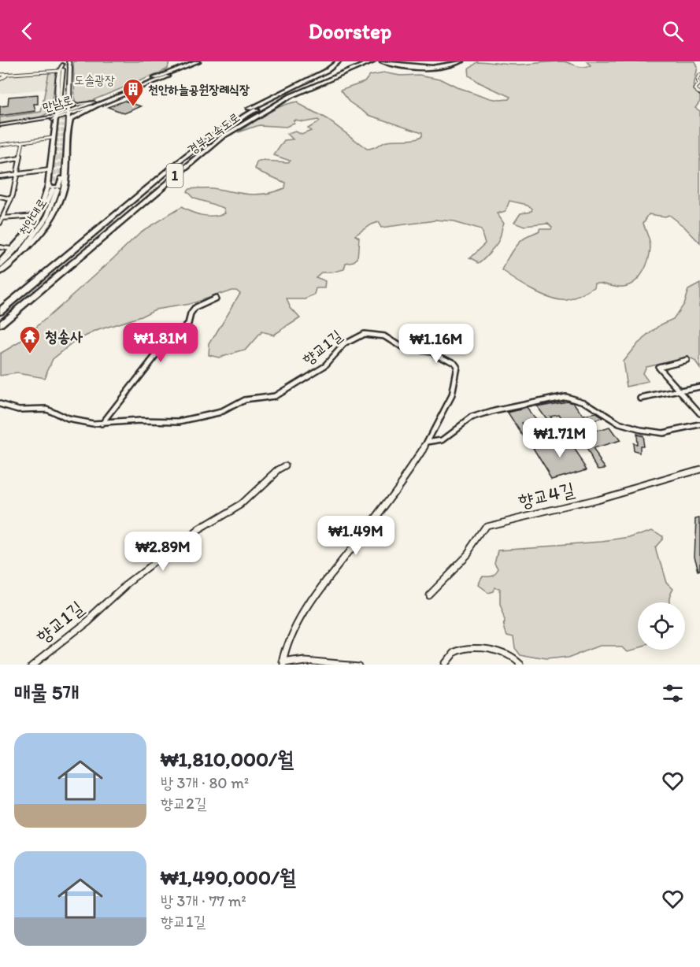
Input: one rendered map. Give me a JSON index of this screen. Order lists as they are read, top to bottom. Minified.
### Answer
{"streets":{"highway":["만남로","경부고속도로","1"],"main road":["천안대로"],"street":["향교1길","향교4길"]},"parks":["도솔광장"],"places":{"building":["천안하늘공원장례식장"],"temple":["청송사"]},"page":{"header":"Doorstep","price":["₩1.81M","₩1.16M","₩1.71M","₩1.49M","₩2.89M"],"heading":"매물 5개","list":[{"name":"₩1,810,000/월","note":"방 3개 · 80 m² · 향교2길"},{"name":"₩1,490,000/월","note":"방 3개 · 77 m² · 향교1길"}]}}
